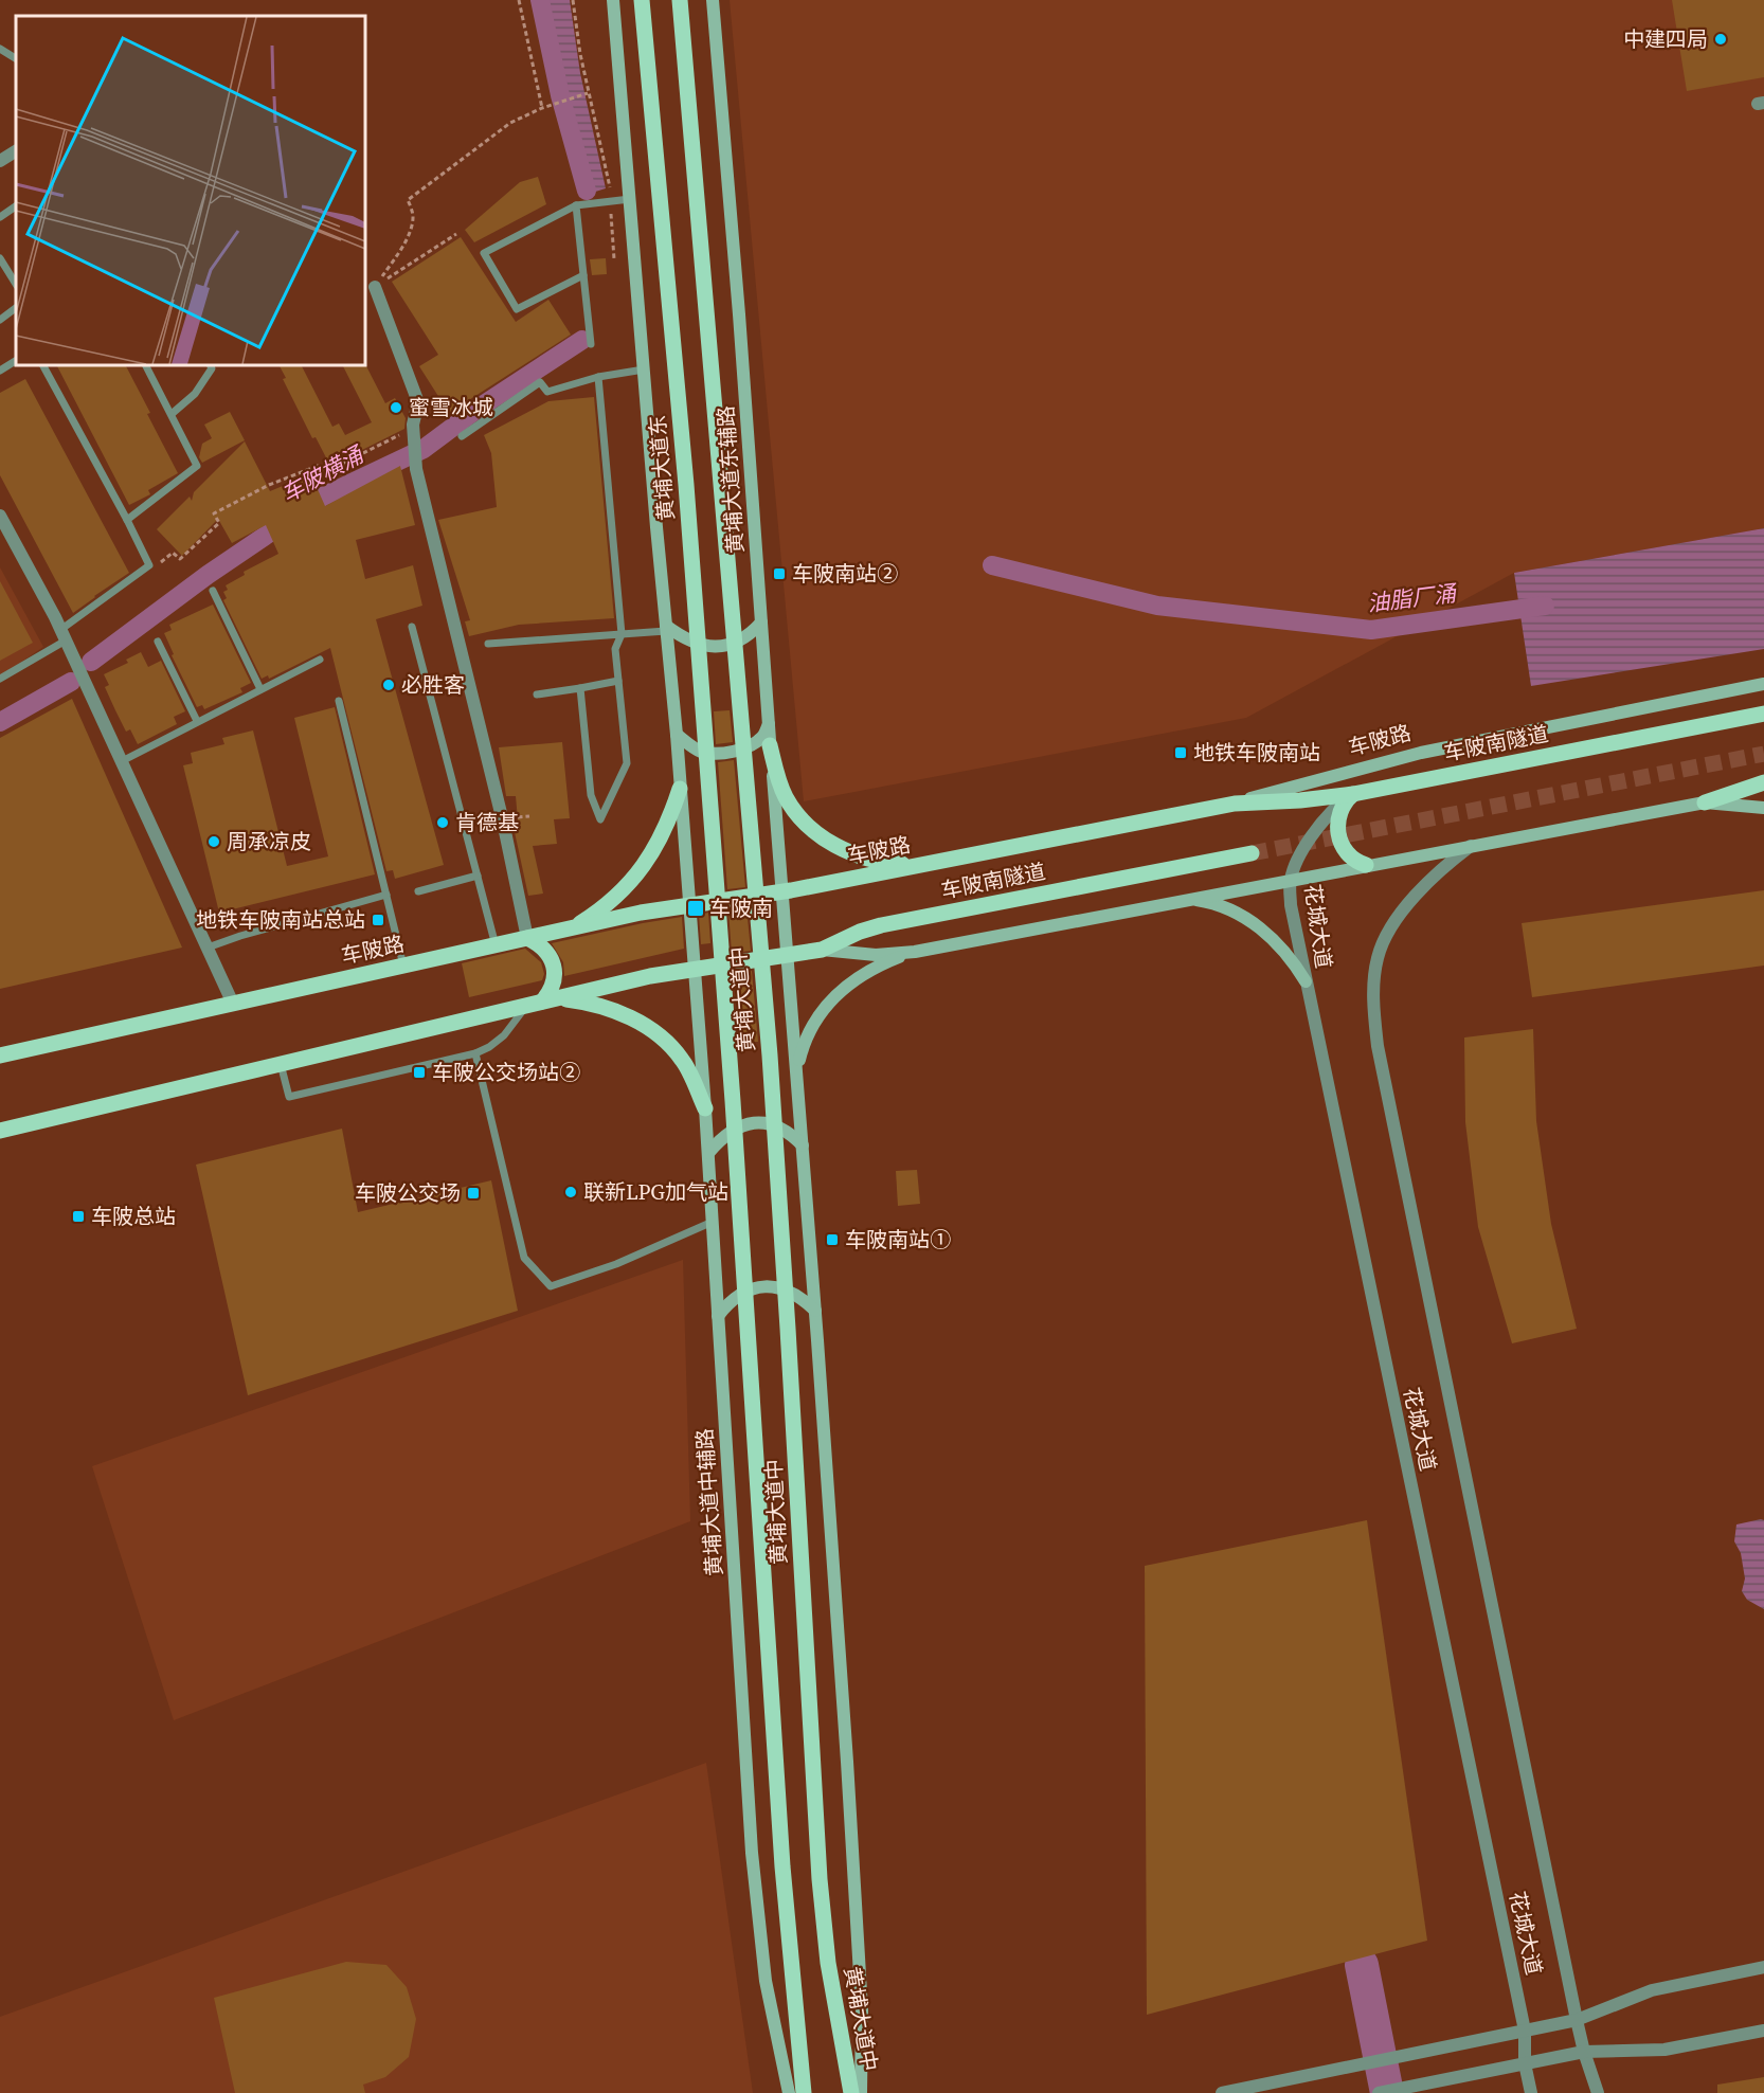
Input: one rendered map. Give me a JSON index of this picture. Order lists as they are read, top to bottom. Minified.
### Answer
{"streets":{"main road":["黄埔大道东","黄埔大道东辅路","车陂路","车陂南隧道","黄埔大道中","黄埔大道中辅路"],"street":["花城大道"]},"crossings":[["黄埔大道东","黄埔大道中"],["黄埔大道东辅路","车陂路"],["车陂路","车陂南隧道"],["车陂路","黄埔大道中辅路"],["车陂南隧道","花城大道"]],"water":["车陂横涌","油脂厂涌"],"places":{"other":["中建四局","蜜雪冰城","必胜客","肯德基","周承凉皮","联新LPG加气站"],"transit":["车陂南站②","地铁车陂南站","车陂南","地铁车陂南站总站","车陂公交场站②","车陂公交场","车陂总站","车陂南站①"]}}
